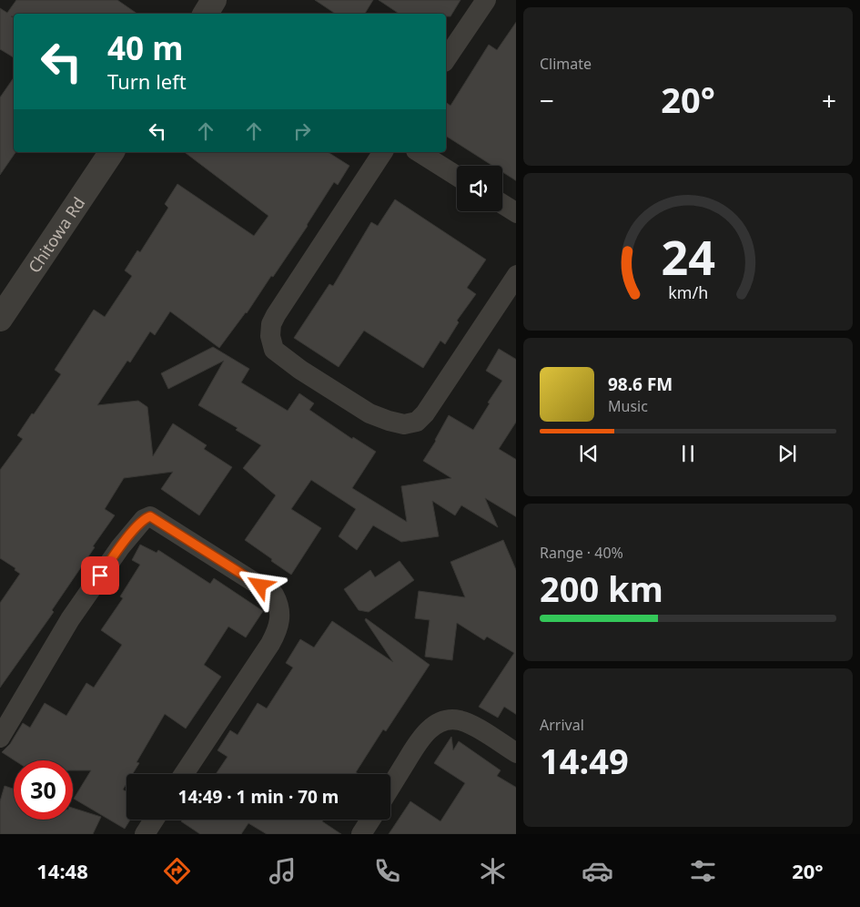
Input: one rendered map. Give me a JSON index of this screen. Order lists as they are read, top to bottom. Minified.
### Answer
{"streets":{"street":["Chitowa Rd"]},"page":{"tile":["Climate",["Range · 40%","200 km"],["Arrival","14:49"]],"turn":["40 m","Turn left"],"heat":["−","20°","+"],"song":["98.6 FM","Music"],"limit":"30","trip":"14:49 · 1 min · 70 m","tabs":["14:48","20°"],"gauge":["24","km/h"]}}
